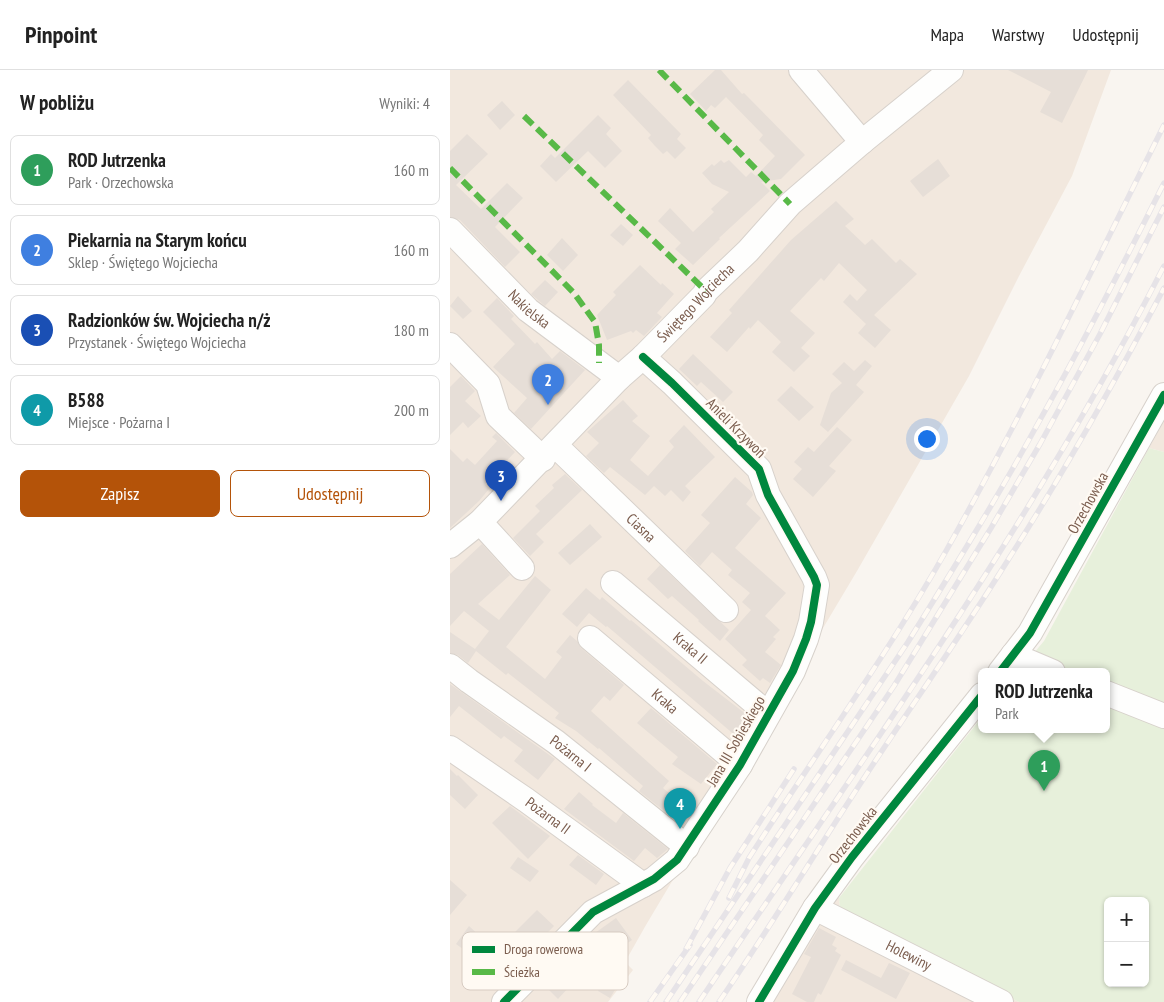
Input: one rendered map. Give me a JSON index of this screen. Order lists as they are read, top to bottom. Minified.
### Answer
{"streets":{"street":["Świętego Wojciecha","Nakielska","Anieli Krzywoń","Orzechowska","Ciasna","Kraka II","Kraka","Jana III Sobieskiego","Pożarna I","Pożarna II","Holewiny"]},"crossings":[["Świętego Wojciecha","Nakielska"],["Świętego Wojciecha","Anieli Krzywoń"],["Świętego Wojciecha","Ciasna"],["Anieli Krzywoń","Jana III Sobieskiego"],["Orzechowska","Holewiny"],["Kraka II","Jana III Sobieskiego"],["Kraka","Jana III Sobieskiego"],["Jana III Sobieskiego","Pożarna I"],["Jana III Sobieskiego","Pożarna II"]],"legend":["Droga rowerowa","Ścieżka"],"page":{"header":"Pinpoint","nav":["Mapa","Warstwy","Udostępnij"],"heading":["W pobliżu","Wyniki: 4"],"list":[{"mark":"1","name":"ROD Jutrzenka","note":"Park · Orzechowska","value":"160 m"},{"mark":"2","name":"Piekarnia na Starym końcu","note":"Sklep · Świętego Wojciecha","value":"160 m"},{"mark":"3","name":"Radzionków św. Wojciecha n/ż","note":"Przystanek · Świętego Wojciecha","value":"180 m"},{"mark":"4","name":"B588","note":"Miejsce · Pożarna I","value":"200 m"}],"pins":["2","3","1","4"],"buttons":["Zapisz","Udostępnij"],"popup":["ROD Jutrzenka","Park"],"map_buttons":["+","−"]}}
